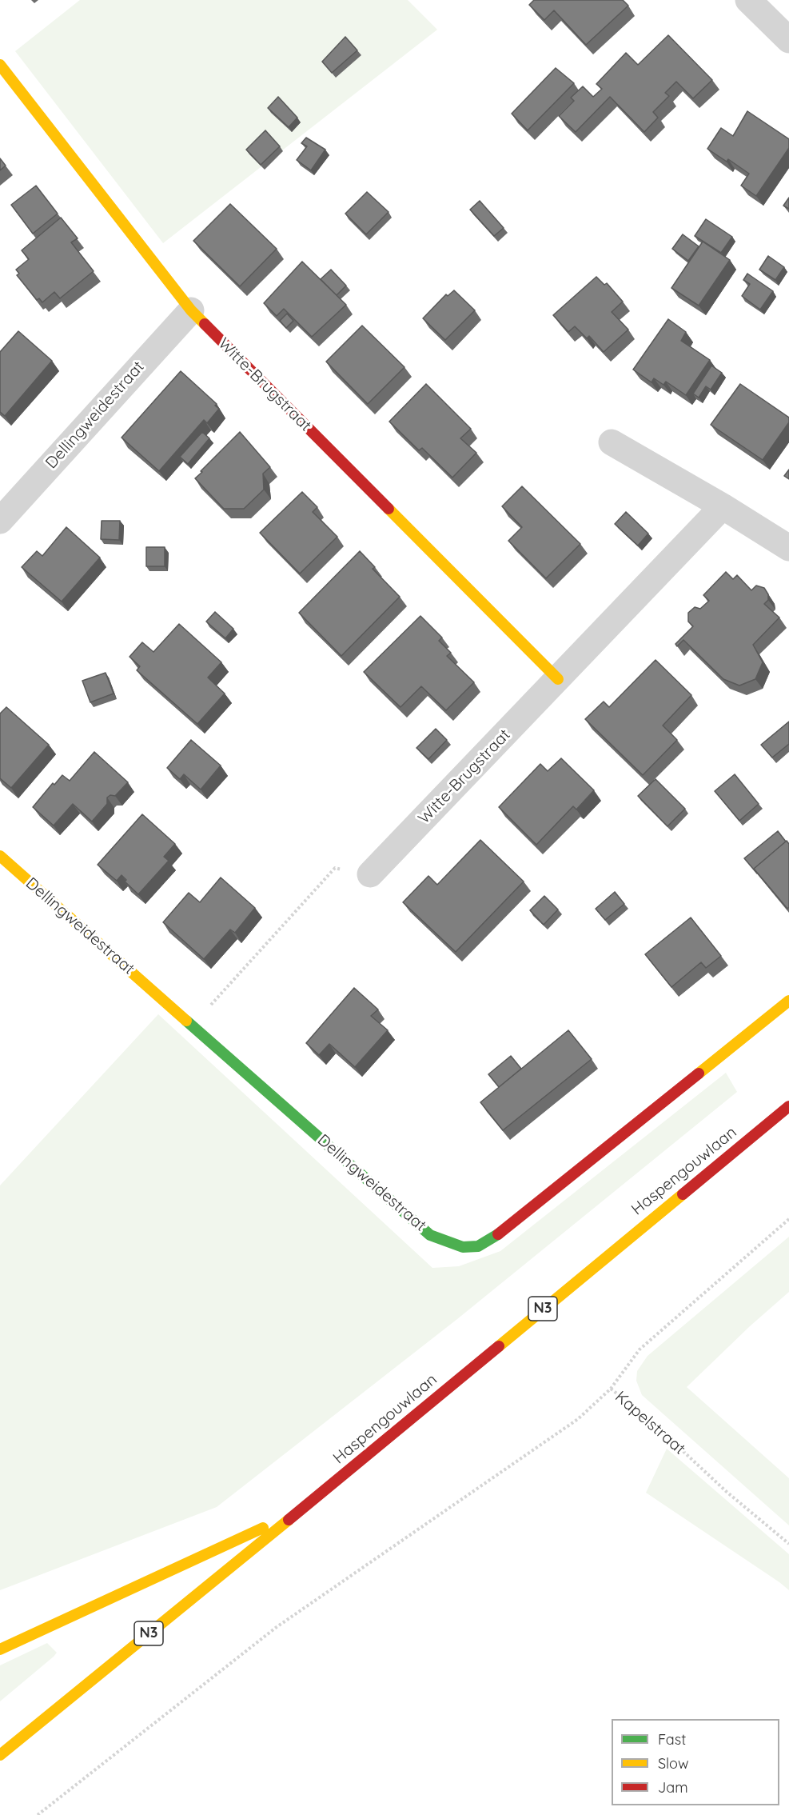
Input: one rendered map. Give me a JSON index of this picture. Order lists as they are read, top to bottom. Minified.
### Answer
{"streets":{"street":["Witte-Brugstraat","Dellingweidestraat","Haspengouwlaan","N3"],"path":["Kapelstraat"]},"crossings":[["Witte-Brugstraat","Dellingweidestraat"]],"legend":["Fast","Slow","Jam"]}
